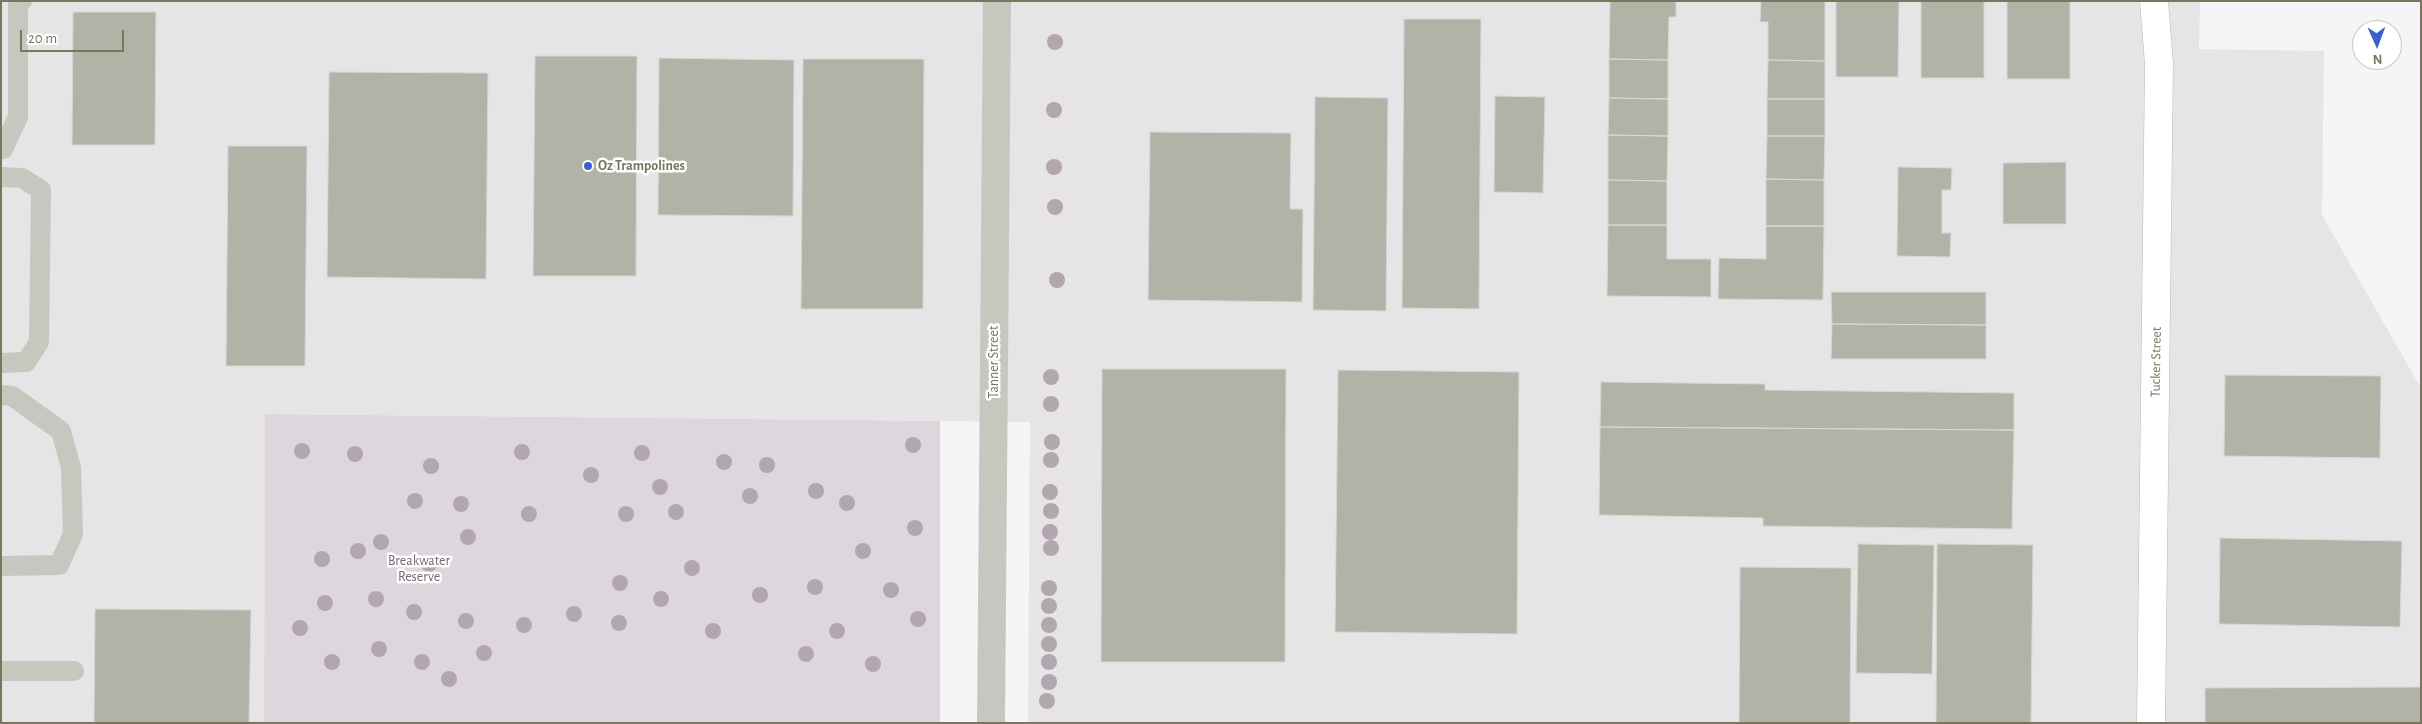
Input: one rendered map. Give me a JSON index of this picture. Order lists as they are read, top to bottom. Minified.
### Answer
{"streets":{"street":["Tanner Street","Tucker Street"]},"parks":["Breakwater Reserve"],"places":["Oz Trampolines"],"scale_bar":"20 m","north":"bottom"}
